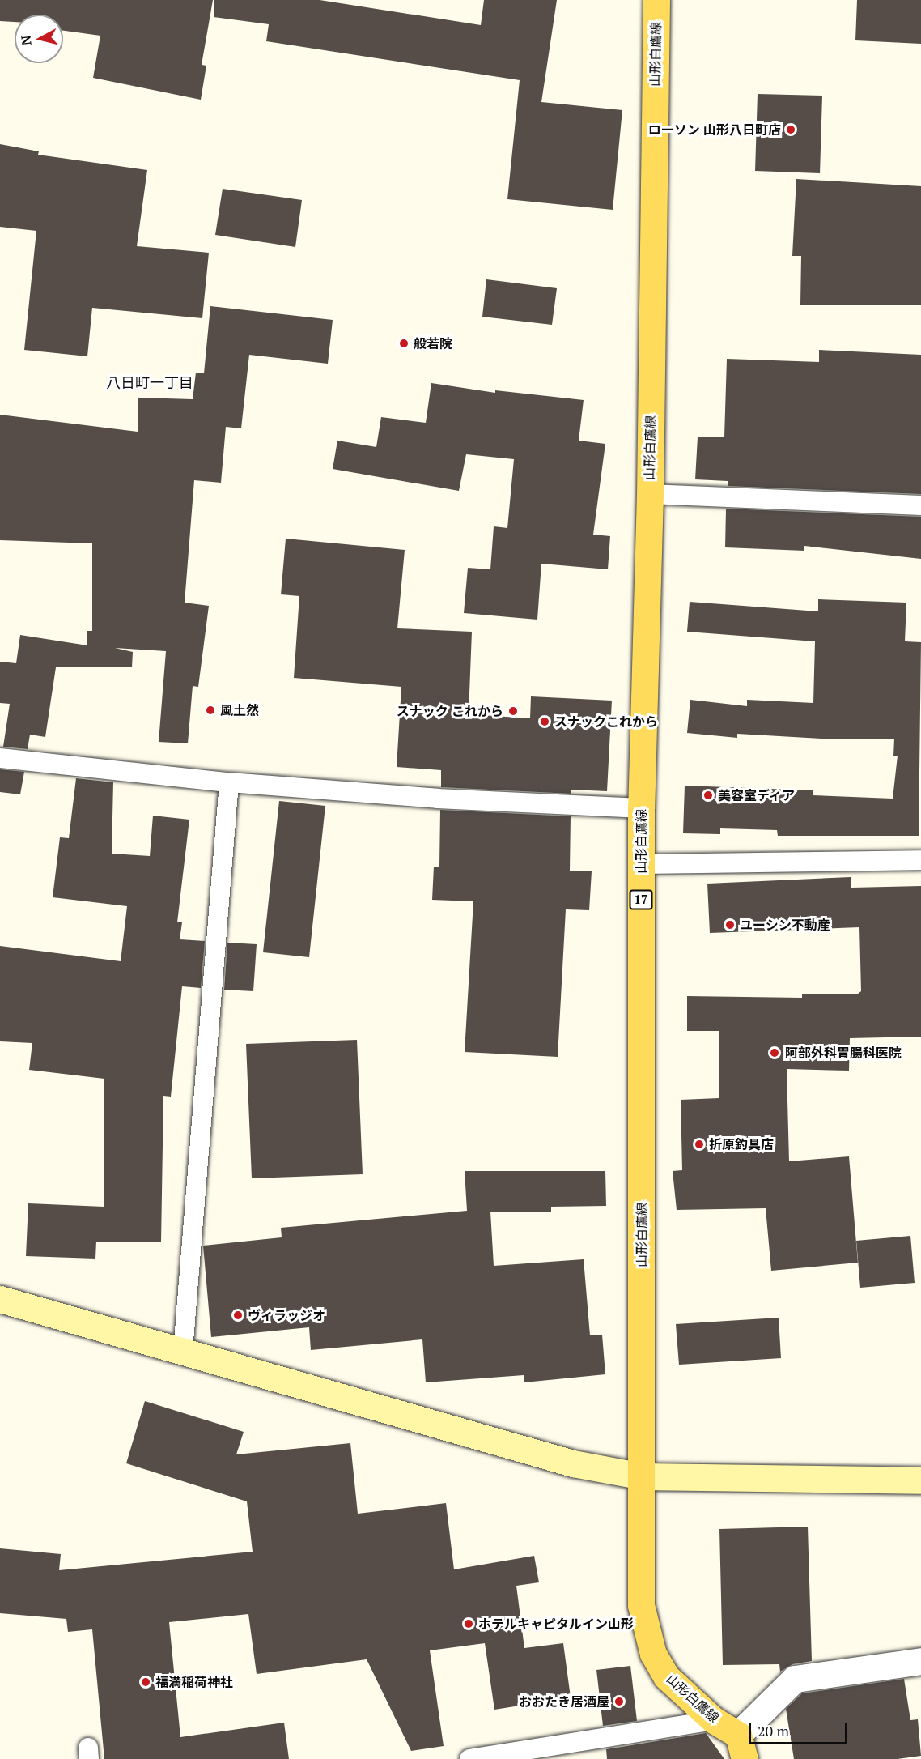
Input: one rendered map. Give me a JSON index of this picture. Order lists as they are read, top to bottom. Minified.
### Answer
{"streets":{"main road":["山形白鷹線","17"]},"districts":["八日町一丁目"],"places":["ローソン 山形八日町店","般若院","風土然","スナック これから","スナックこれから","美容室ディア","ユーシン不動産","阿部外科胃腸科医院","折原釣具店","ヴィラッジオ","ホテルキャピタルイン山形","福満稲荷神社","おおたき居酒屋"],"scale_bar":"20 m","north":"left"}
